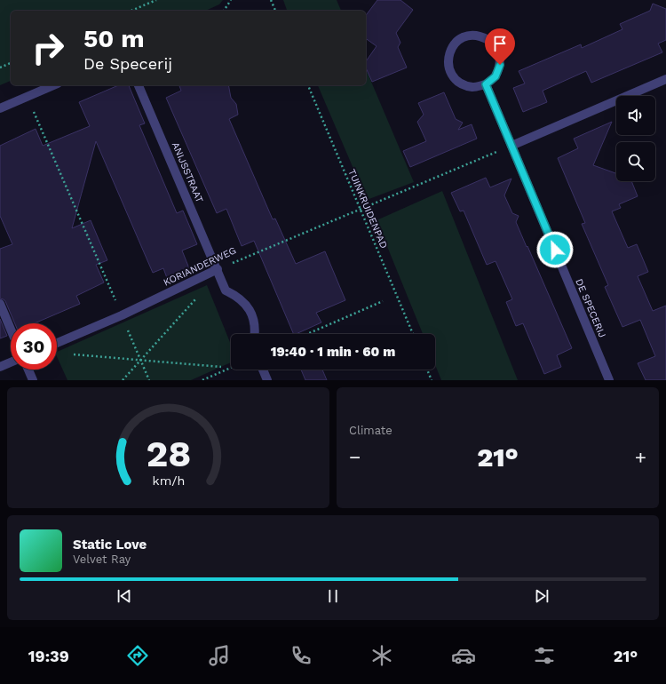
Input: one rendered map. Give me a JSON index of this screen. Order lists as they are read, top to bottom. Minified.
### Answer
{"streets":{"street":["ANIJSSTRAAT","KORIANDERWEG","DE SPECERIJ"],"path":["TUINKRUIDENPAD"]},"crossings":[["ANIJSSTRAAT","KORIANDERWEG"],["TUINKRUIDENPAD","KORIANDERWEG"]],"page":{"turn":["50 m","De Specerij"],"limit":"30","trip":"19:40 · 1 min · 60 m","tile":"Climate","heat":["−","21°","+"],"song":["Static Love","Velvet Ray"],"tabs":["19:39","21°"],"gauge":["28","km/h"]}}
